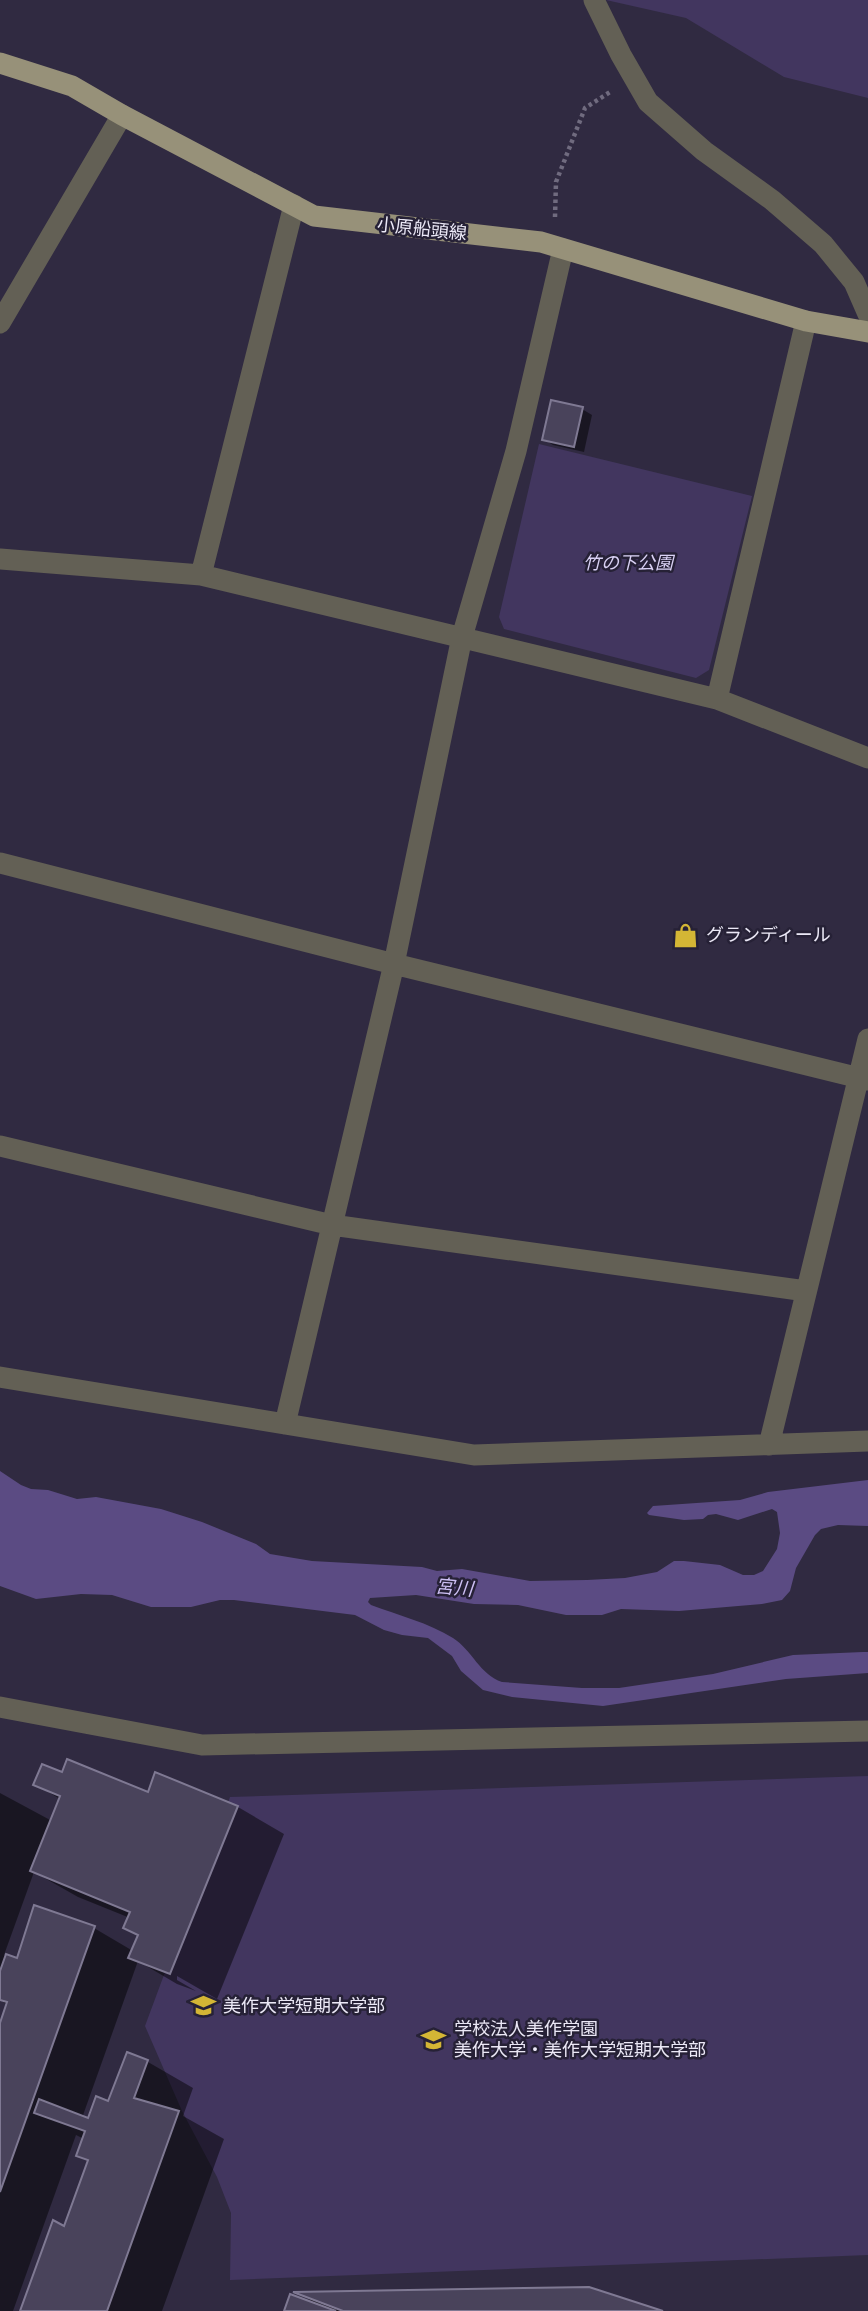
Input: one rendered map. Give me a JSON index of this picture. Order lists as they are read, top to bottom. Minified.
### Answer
{"streets":{"main road":["小原船頭線"]},"water":["宮川"],"parks":["竹の下公園"],"places":{"shop":["グランディール"],"school or university":["美作大学短期大学部","学校法人美作学園 美作大学・美作大学短期大学部"]}}
